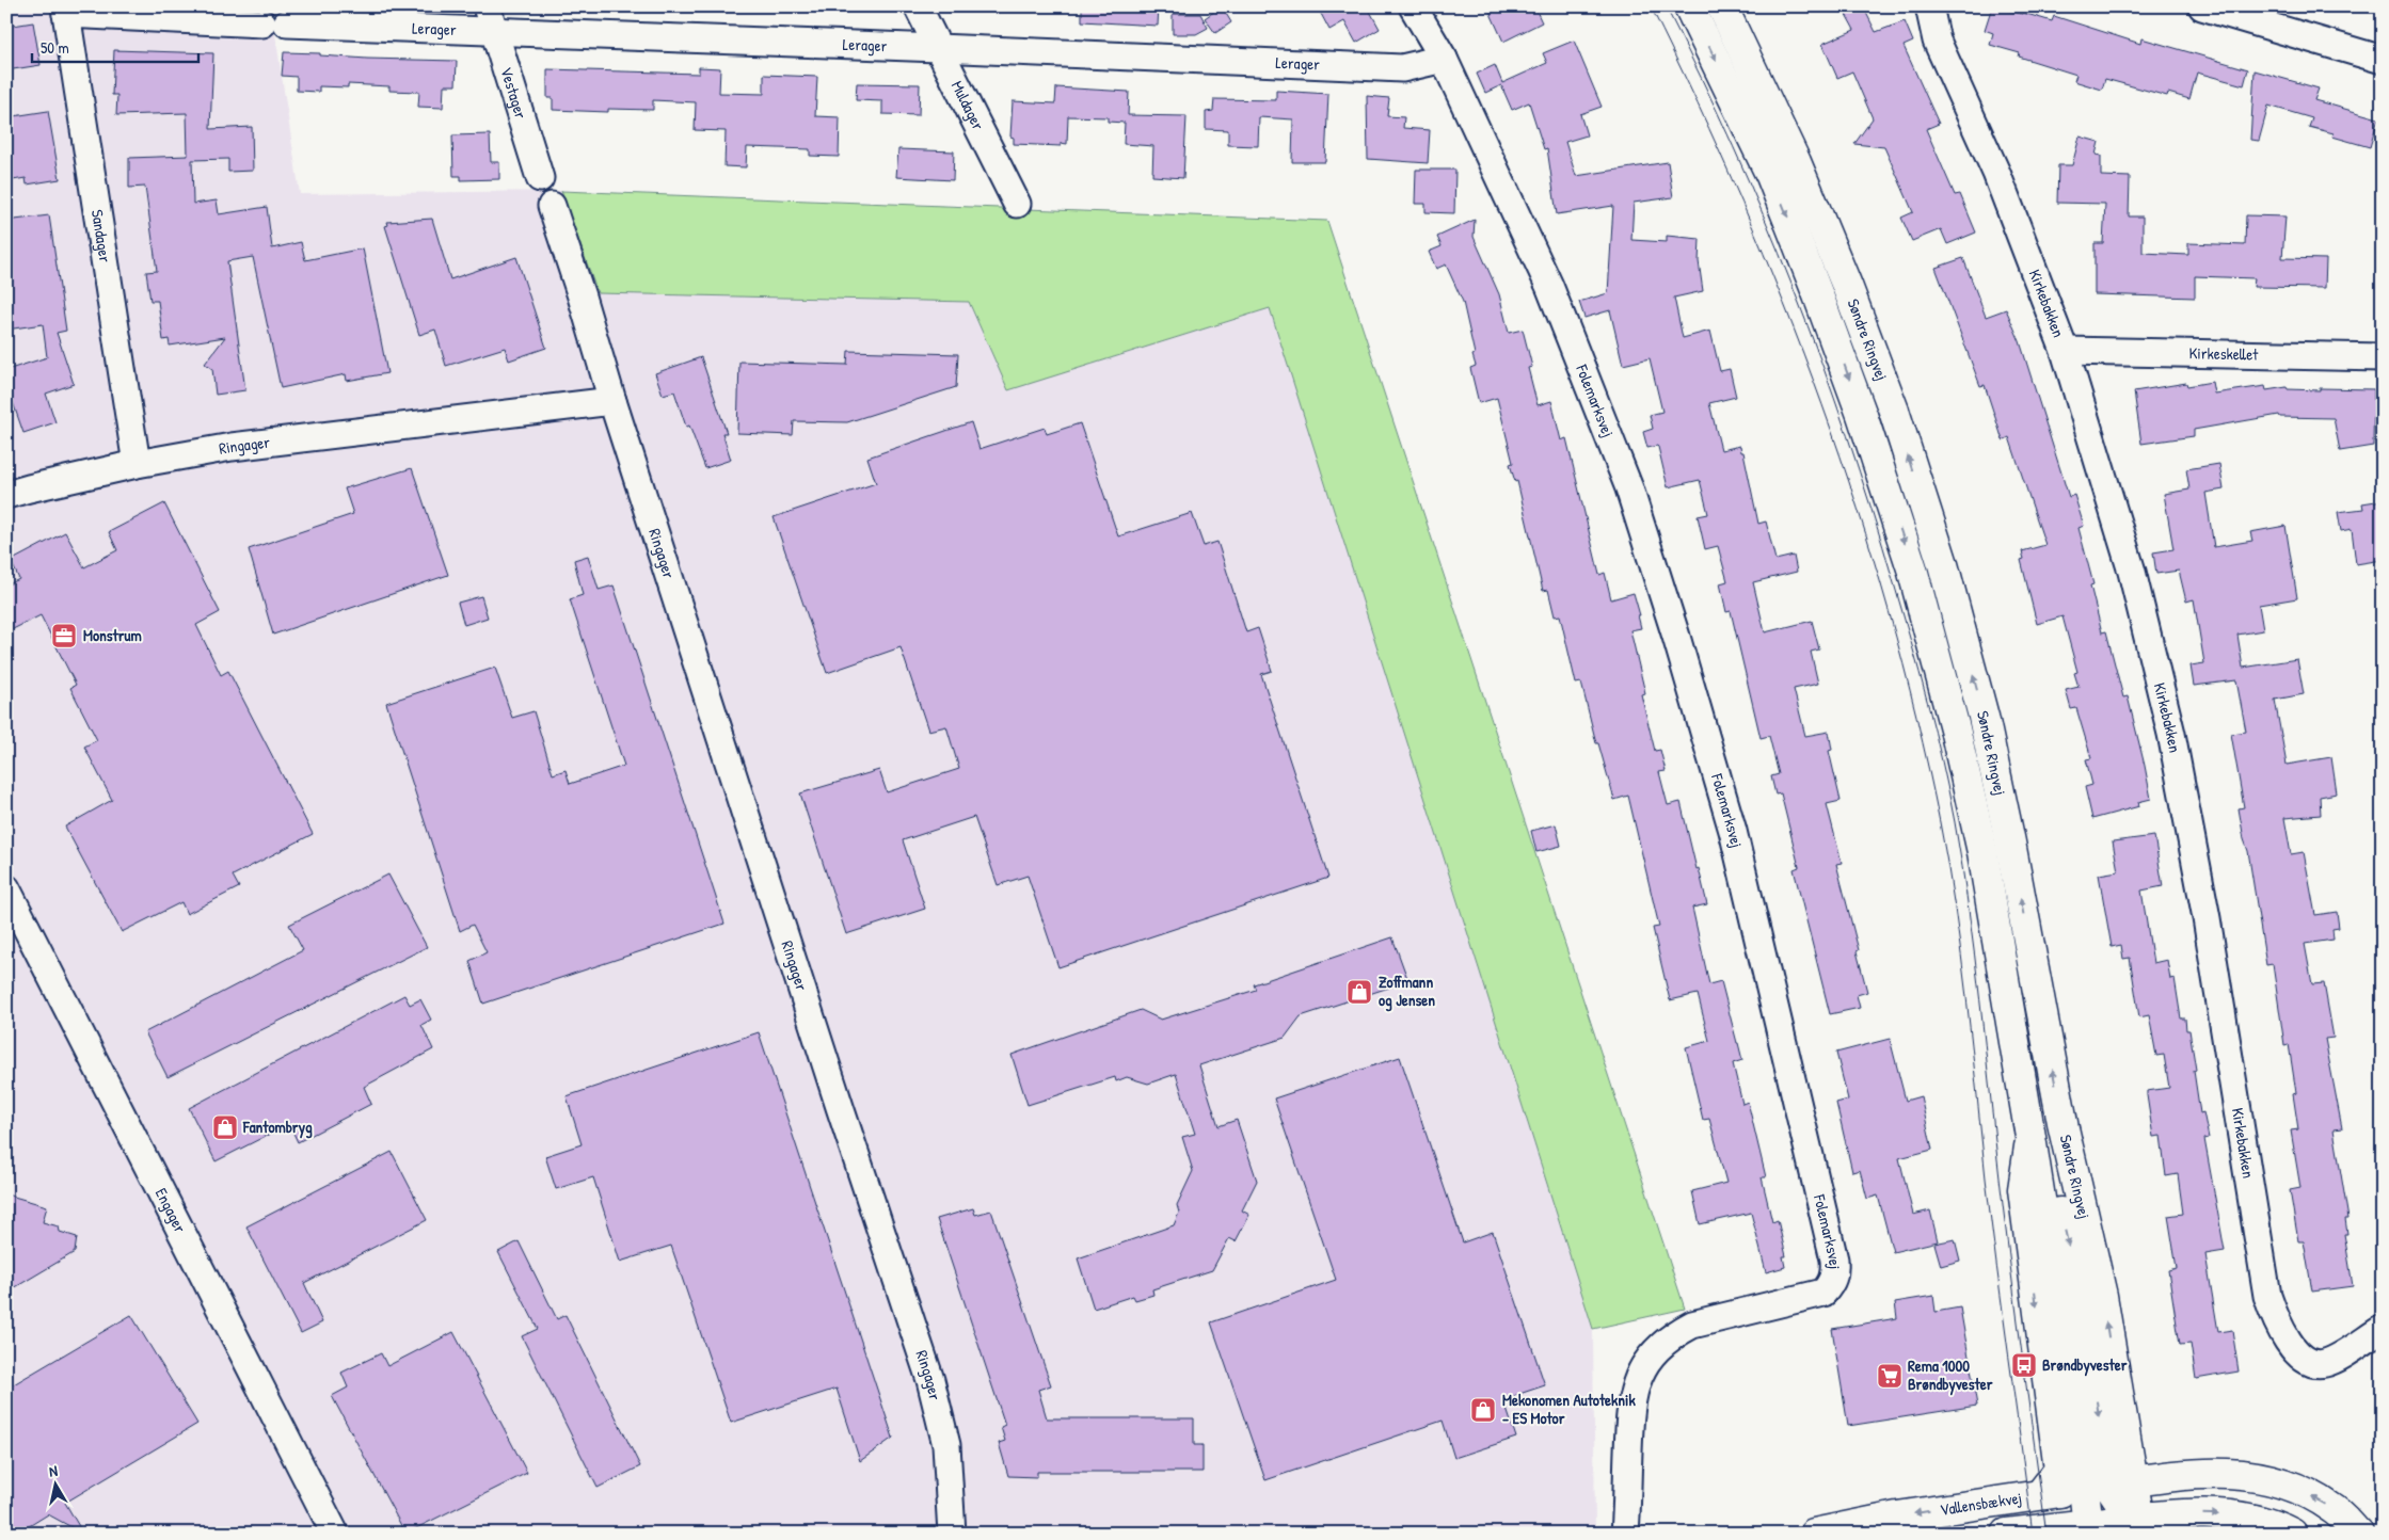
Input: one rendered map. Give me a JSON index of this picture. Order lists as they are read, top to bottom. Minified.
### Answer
{"streets":{"main road":["Søndre Ringvej","Vallensbækvej"],"street":["Lerager","Vestager","Muldager","Sandager","Kirkebakken","Kirkeskellet","Folemarksvej","Ringager","Engager"]},"crossings":[["Lerager","Vestager"],["Lerager","Muldager"],["Lerager","Sandager"],["Lerager","Folemarksvej"],["Sandager","Ringager"],["Kirkebakken","Kirkeskellet"],["Søndre Ringvej","Vallensbækvej"]],"places":{"office":["Monstrum"],"shop":["Zoffmann og Jensen","Fantombryg","Mekonomen Autoteknik - ES Motor"],"bus stop":["Brøndbyvester"],"supermarket":["Rema 1000 Brøndbyvester"]},"scale_bar":"50 m","north":"top"}
